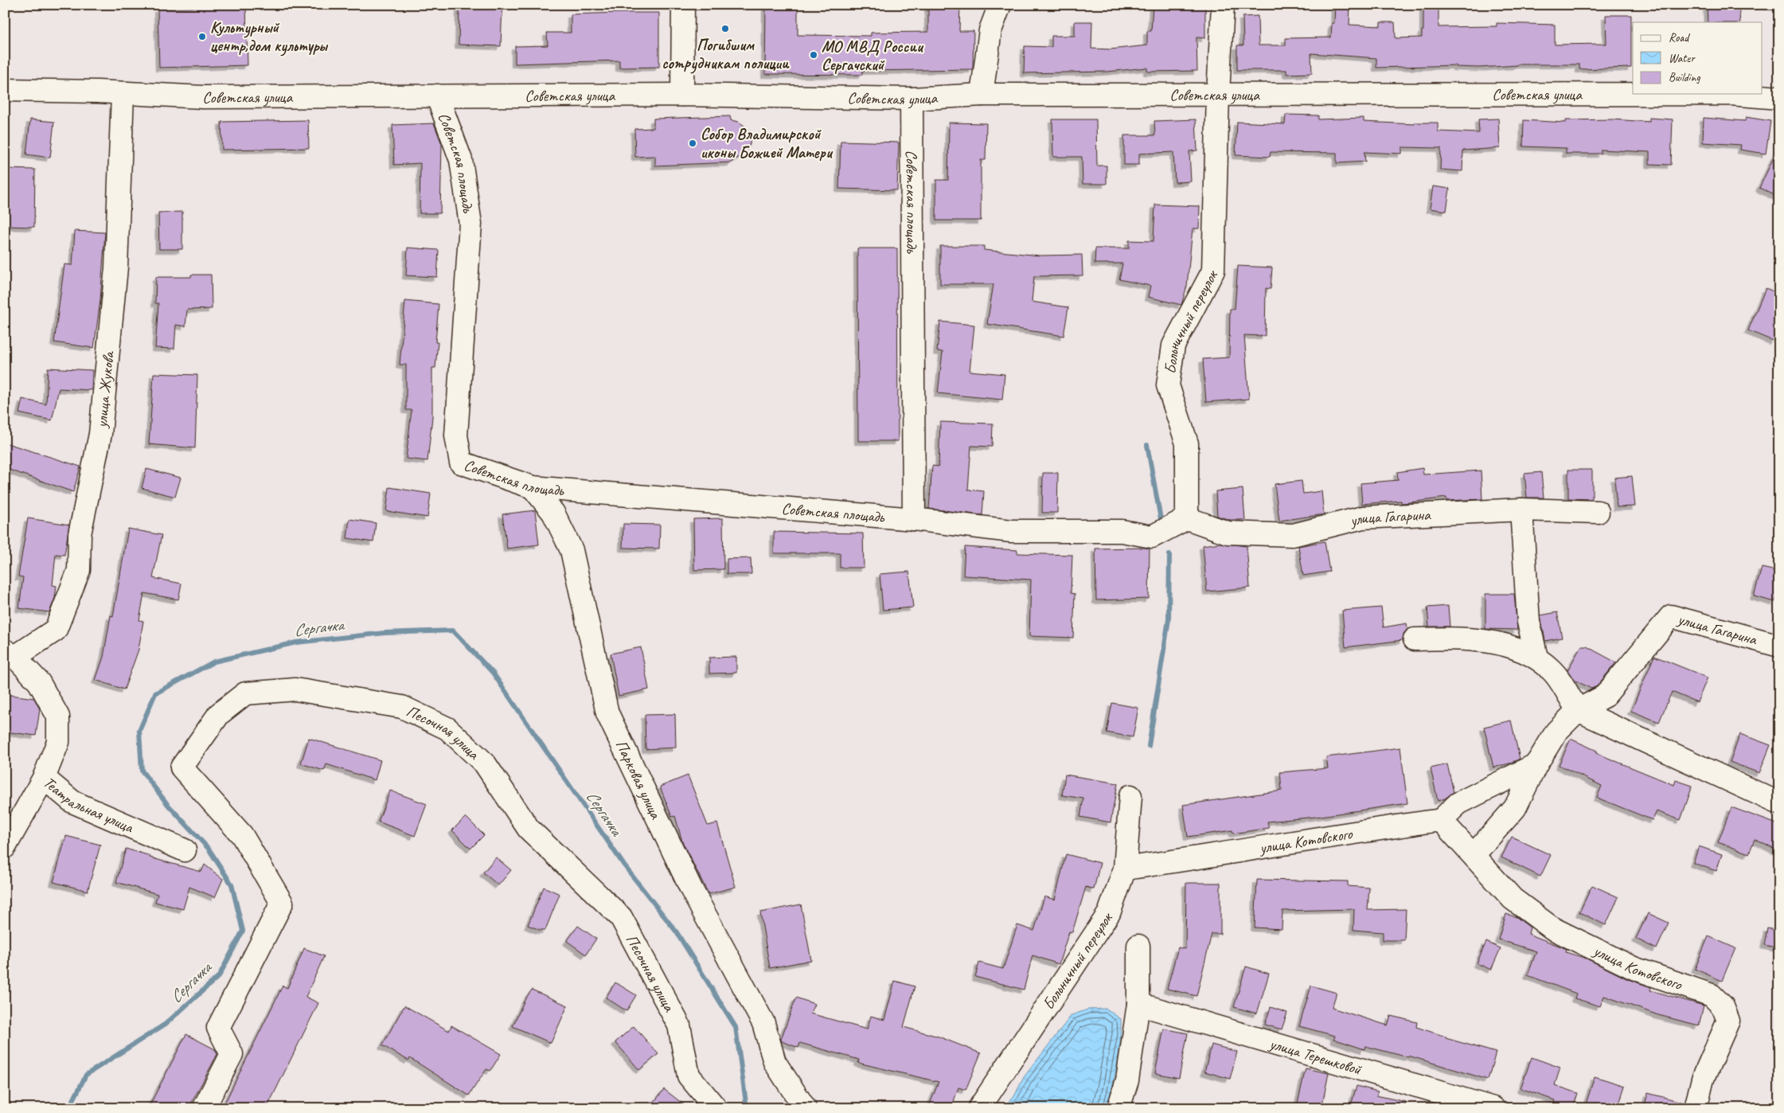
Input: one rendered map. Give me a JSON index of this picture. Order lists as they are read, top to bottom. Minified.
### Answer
{"streets":{"street":["Советская улица","Советская площадь","Больничный переулок","улица Жукова","улица Гагарина","Песочная улица","Парковая улица","Театральная улица","улица Котовского","улица Терешковой"]},"crossings":[["Советская улица","Советская площадь"],["Советская улица","Больничный переулок"],["Советская улица","улица Жукова"],["Советская площадь","Больничный переулок"],["Советская площадь","улица Гагарина"],["Советская площадь","Парковая улица"],["Больничный переулок","улица Гагарина"],["Больничный переулок","улица Котовского"],["улица Жукова","Театральная улица"]],"water":["Сергачка"],"places":["Погибшим сотрудникам полиции","Культурный центр,дом культуры","МО МВД России Сергачский","Собор Владимирской иконы Божией Матери"],"legend":["Road","Water","Building"]}
